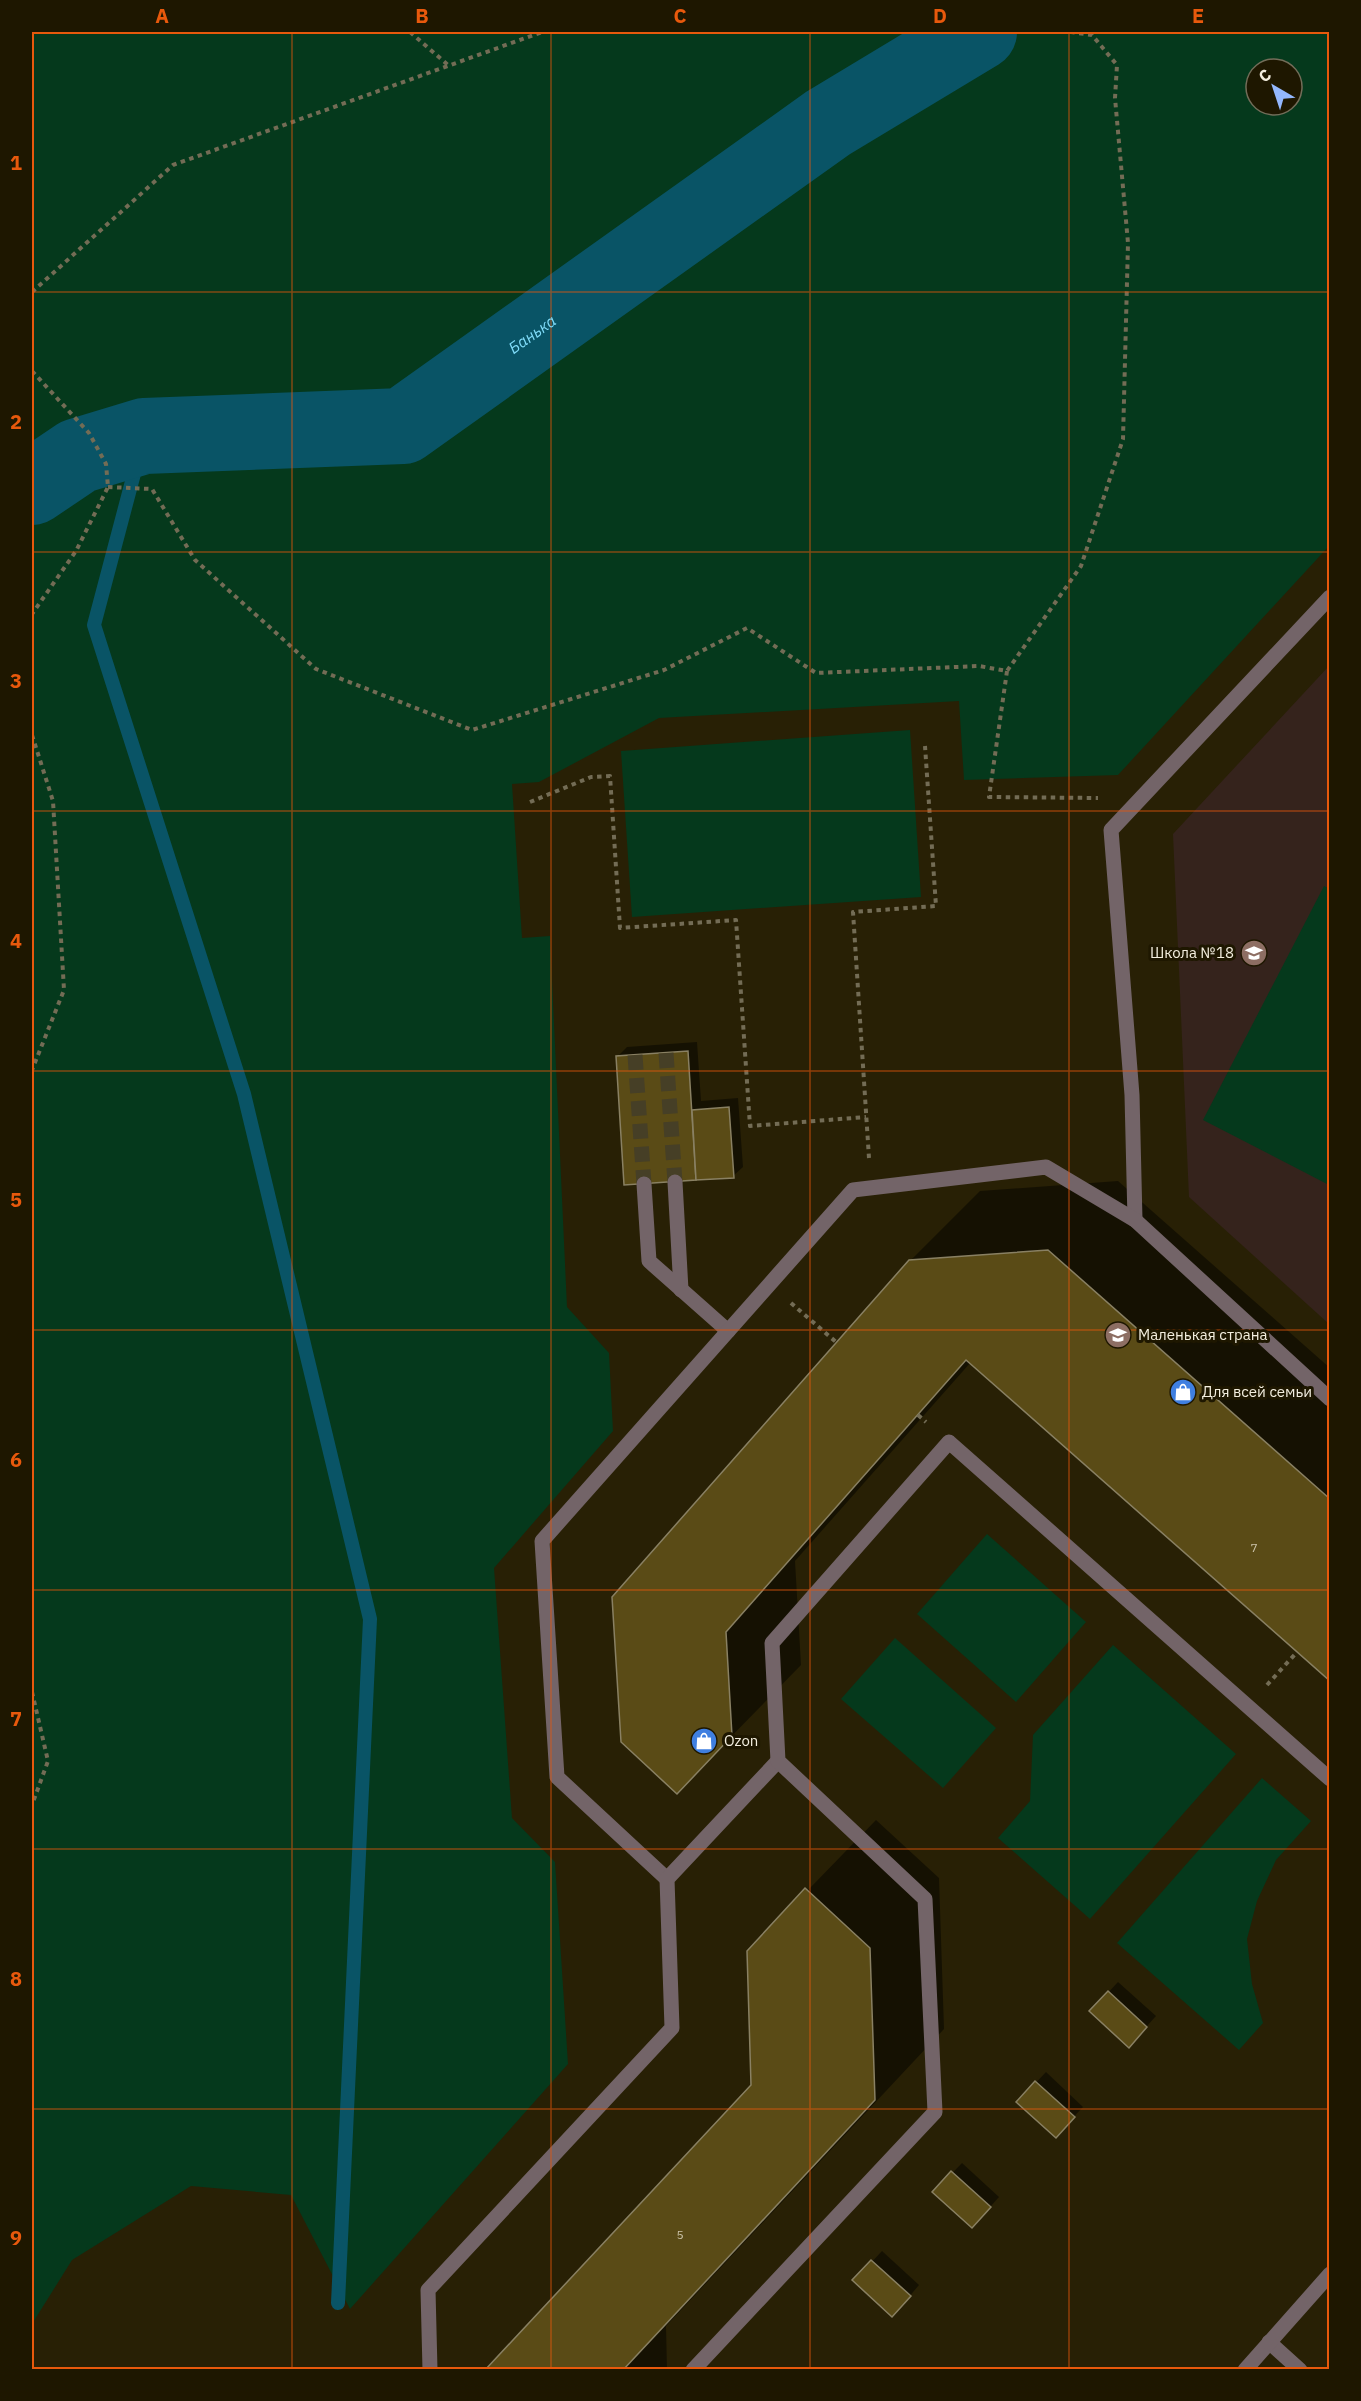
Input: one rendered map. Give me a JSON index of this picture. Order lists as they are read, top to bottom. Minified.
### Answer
{"water":["Банька"],"places":{"school or university":["Школа №18","Маленькая страна"],"shop":["Для всей семьи","Ozon"]},"house_numbers":["7","5"],"north":"top left","grid":{"columns":["A","B","C","D","E"],"rows":["1","2","3","4","5","6","7","8","9"]}}
